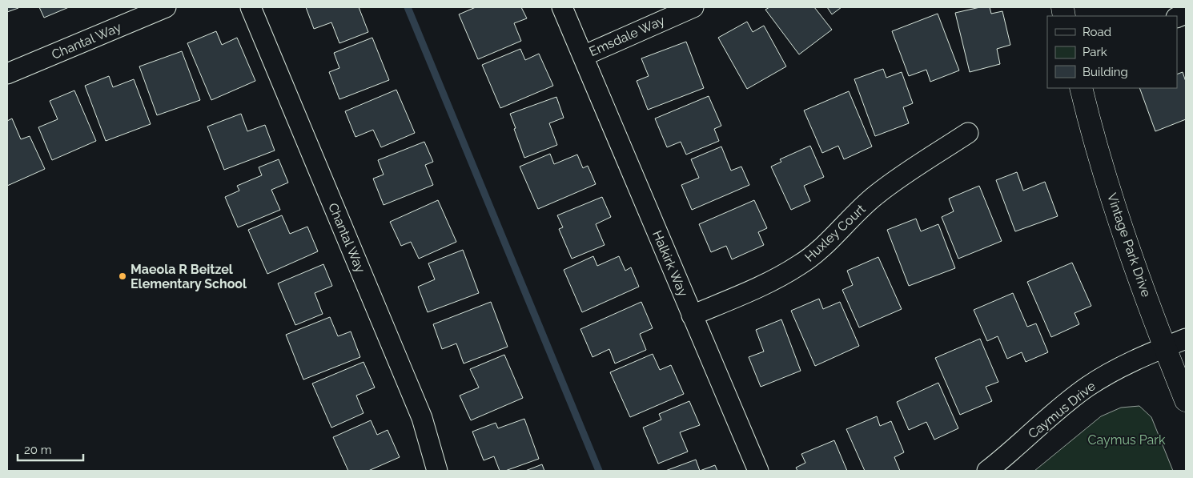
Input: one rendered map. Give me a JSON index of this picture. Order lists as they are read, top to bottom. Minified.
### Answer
{"streets":{"street":["Emsdale Way","Chantal Way","Huxley Court","Vintage Park Drive","Halkirk Way","Caymus Drive"]},"crossings":[["Emsdale Way","Halkirk Way"],["Huxley Court","Halkirk Way"],["Vintage Park Drive","Caymus Drive"]],"parks":["Caymus Park"],"places":["Maeola R Beitzel Elementary School"],"legend":["Road","Park","Building"],"scale_bar":"20 m"}
